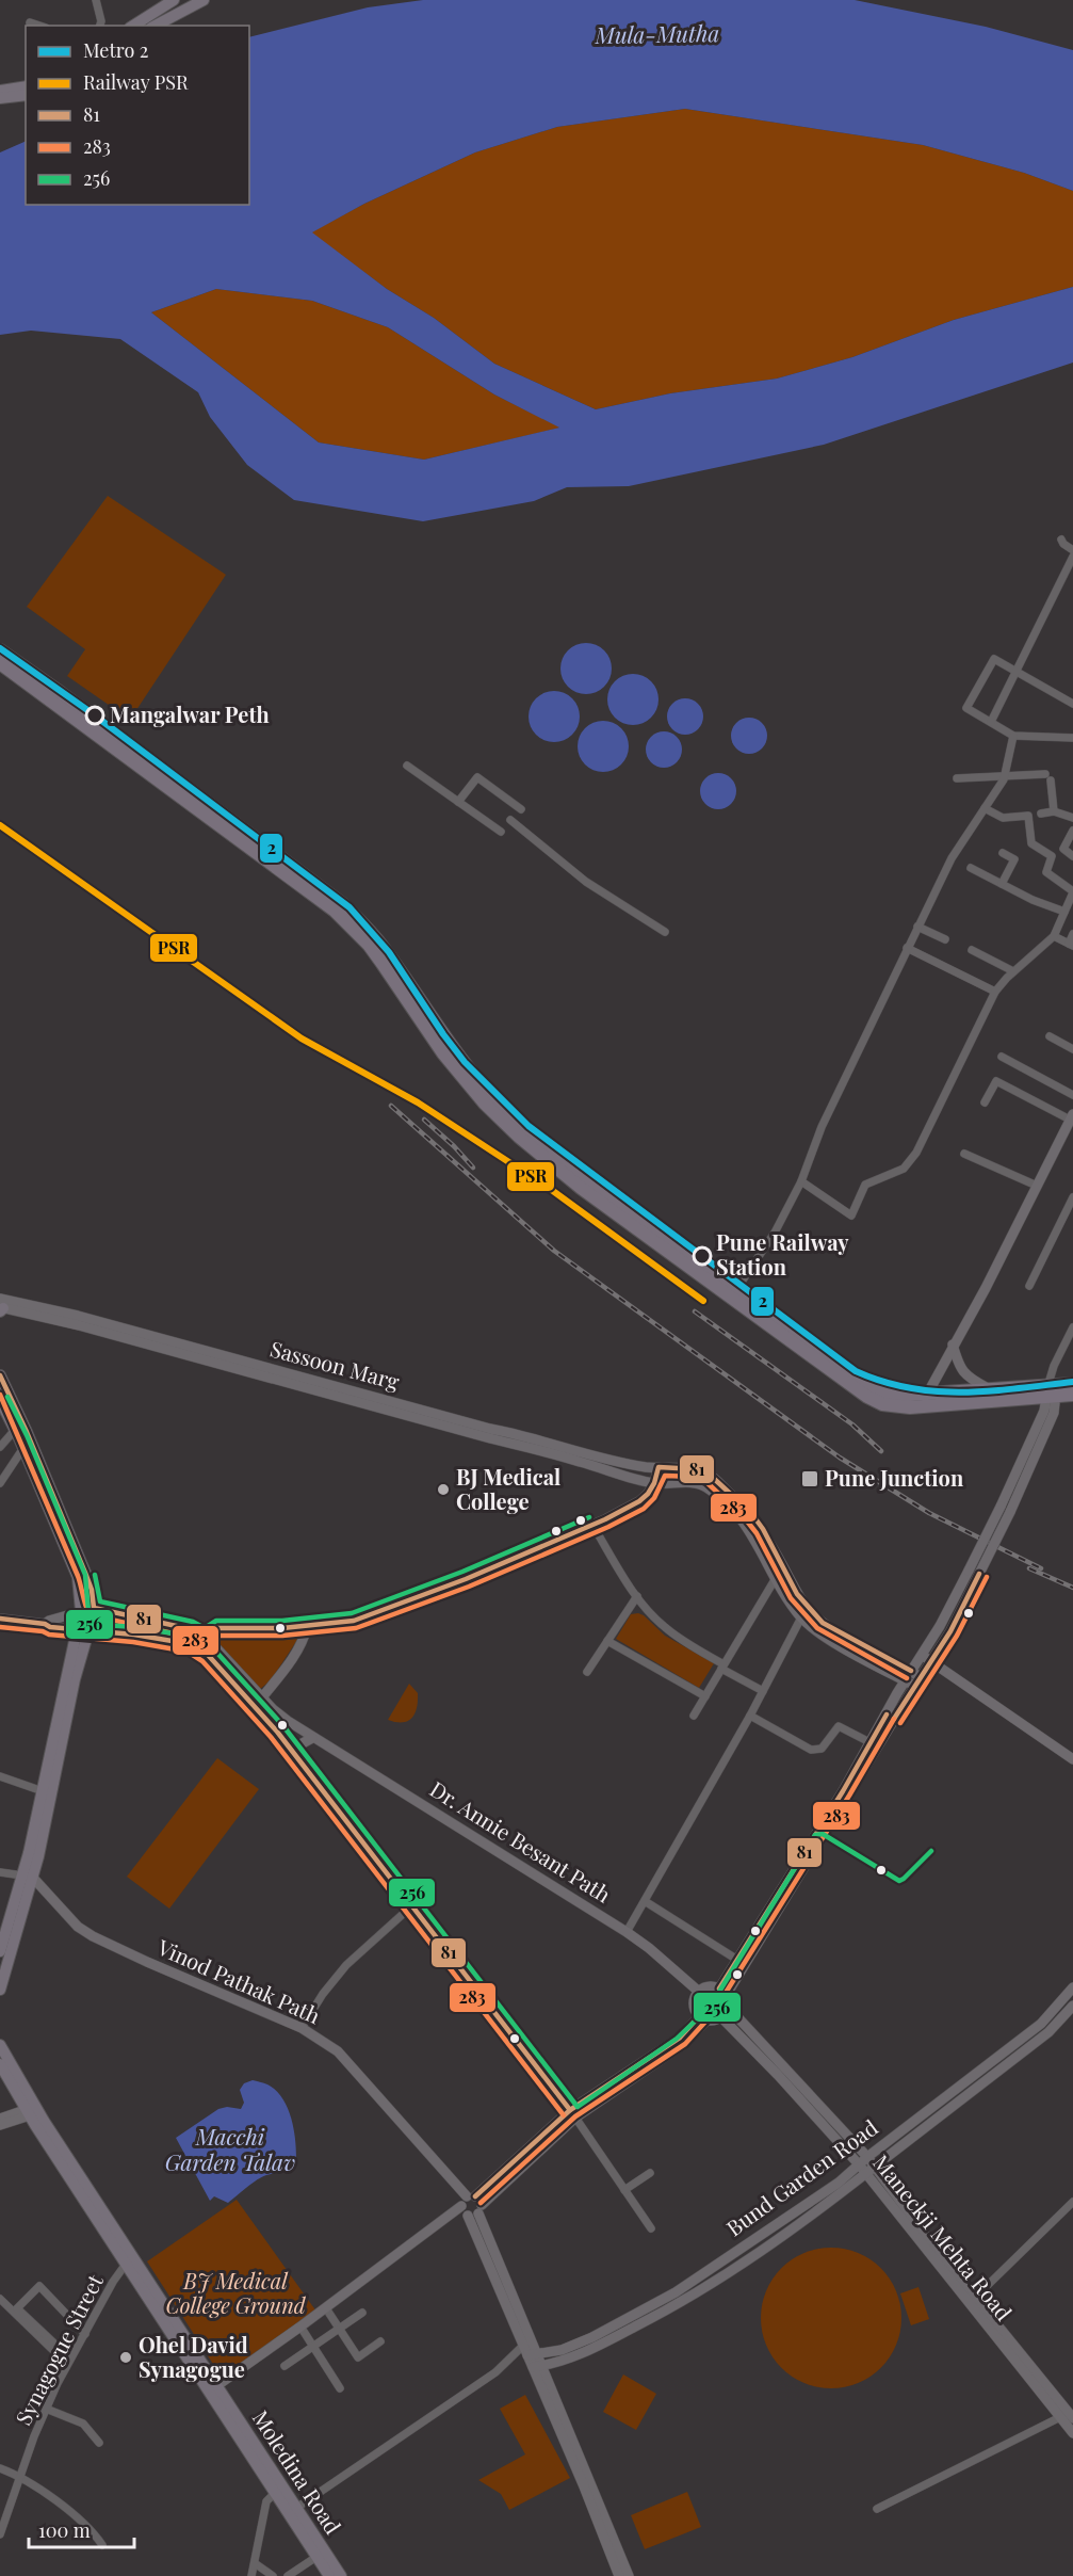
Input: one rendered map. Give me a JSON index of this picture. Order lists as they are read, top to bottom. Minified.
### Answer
{"streets":{"main road":["Sassoon Marg","Dr. Annie Besant Path","Vinod Pathak Path","Bund Garden Road","Maneckji Mehta Road","Moledina Road"],"street":["Synagogue Street"]},"crossings":[["Dr. Annie Besant Path","Maneckji Mehta Road"],["Bund Garden Road","Maneckji Mehta Road"]],"water":["Mula-Mutha","Macchi Garden Talav"],"parks":["BJ Medical College Ground"],"places":{"other":["Mangalwar Peth","Pune Railway Station","BJ Medical College","Ohel David Synagogue"],"transit":["Pune Junction"]},"lines":["metro line 2","rail line PSR","transit line 81","transit line 283","transit line 256"],"legend":["Metro 2","Railway PSR","81","283","256"],"scale_bar":"100 m"}
